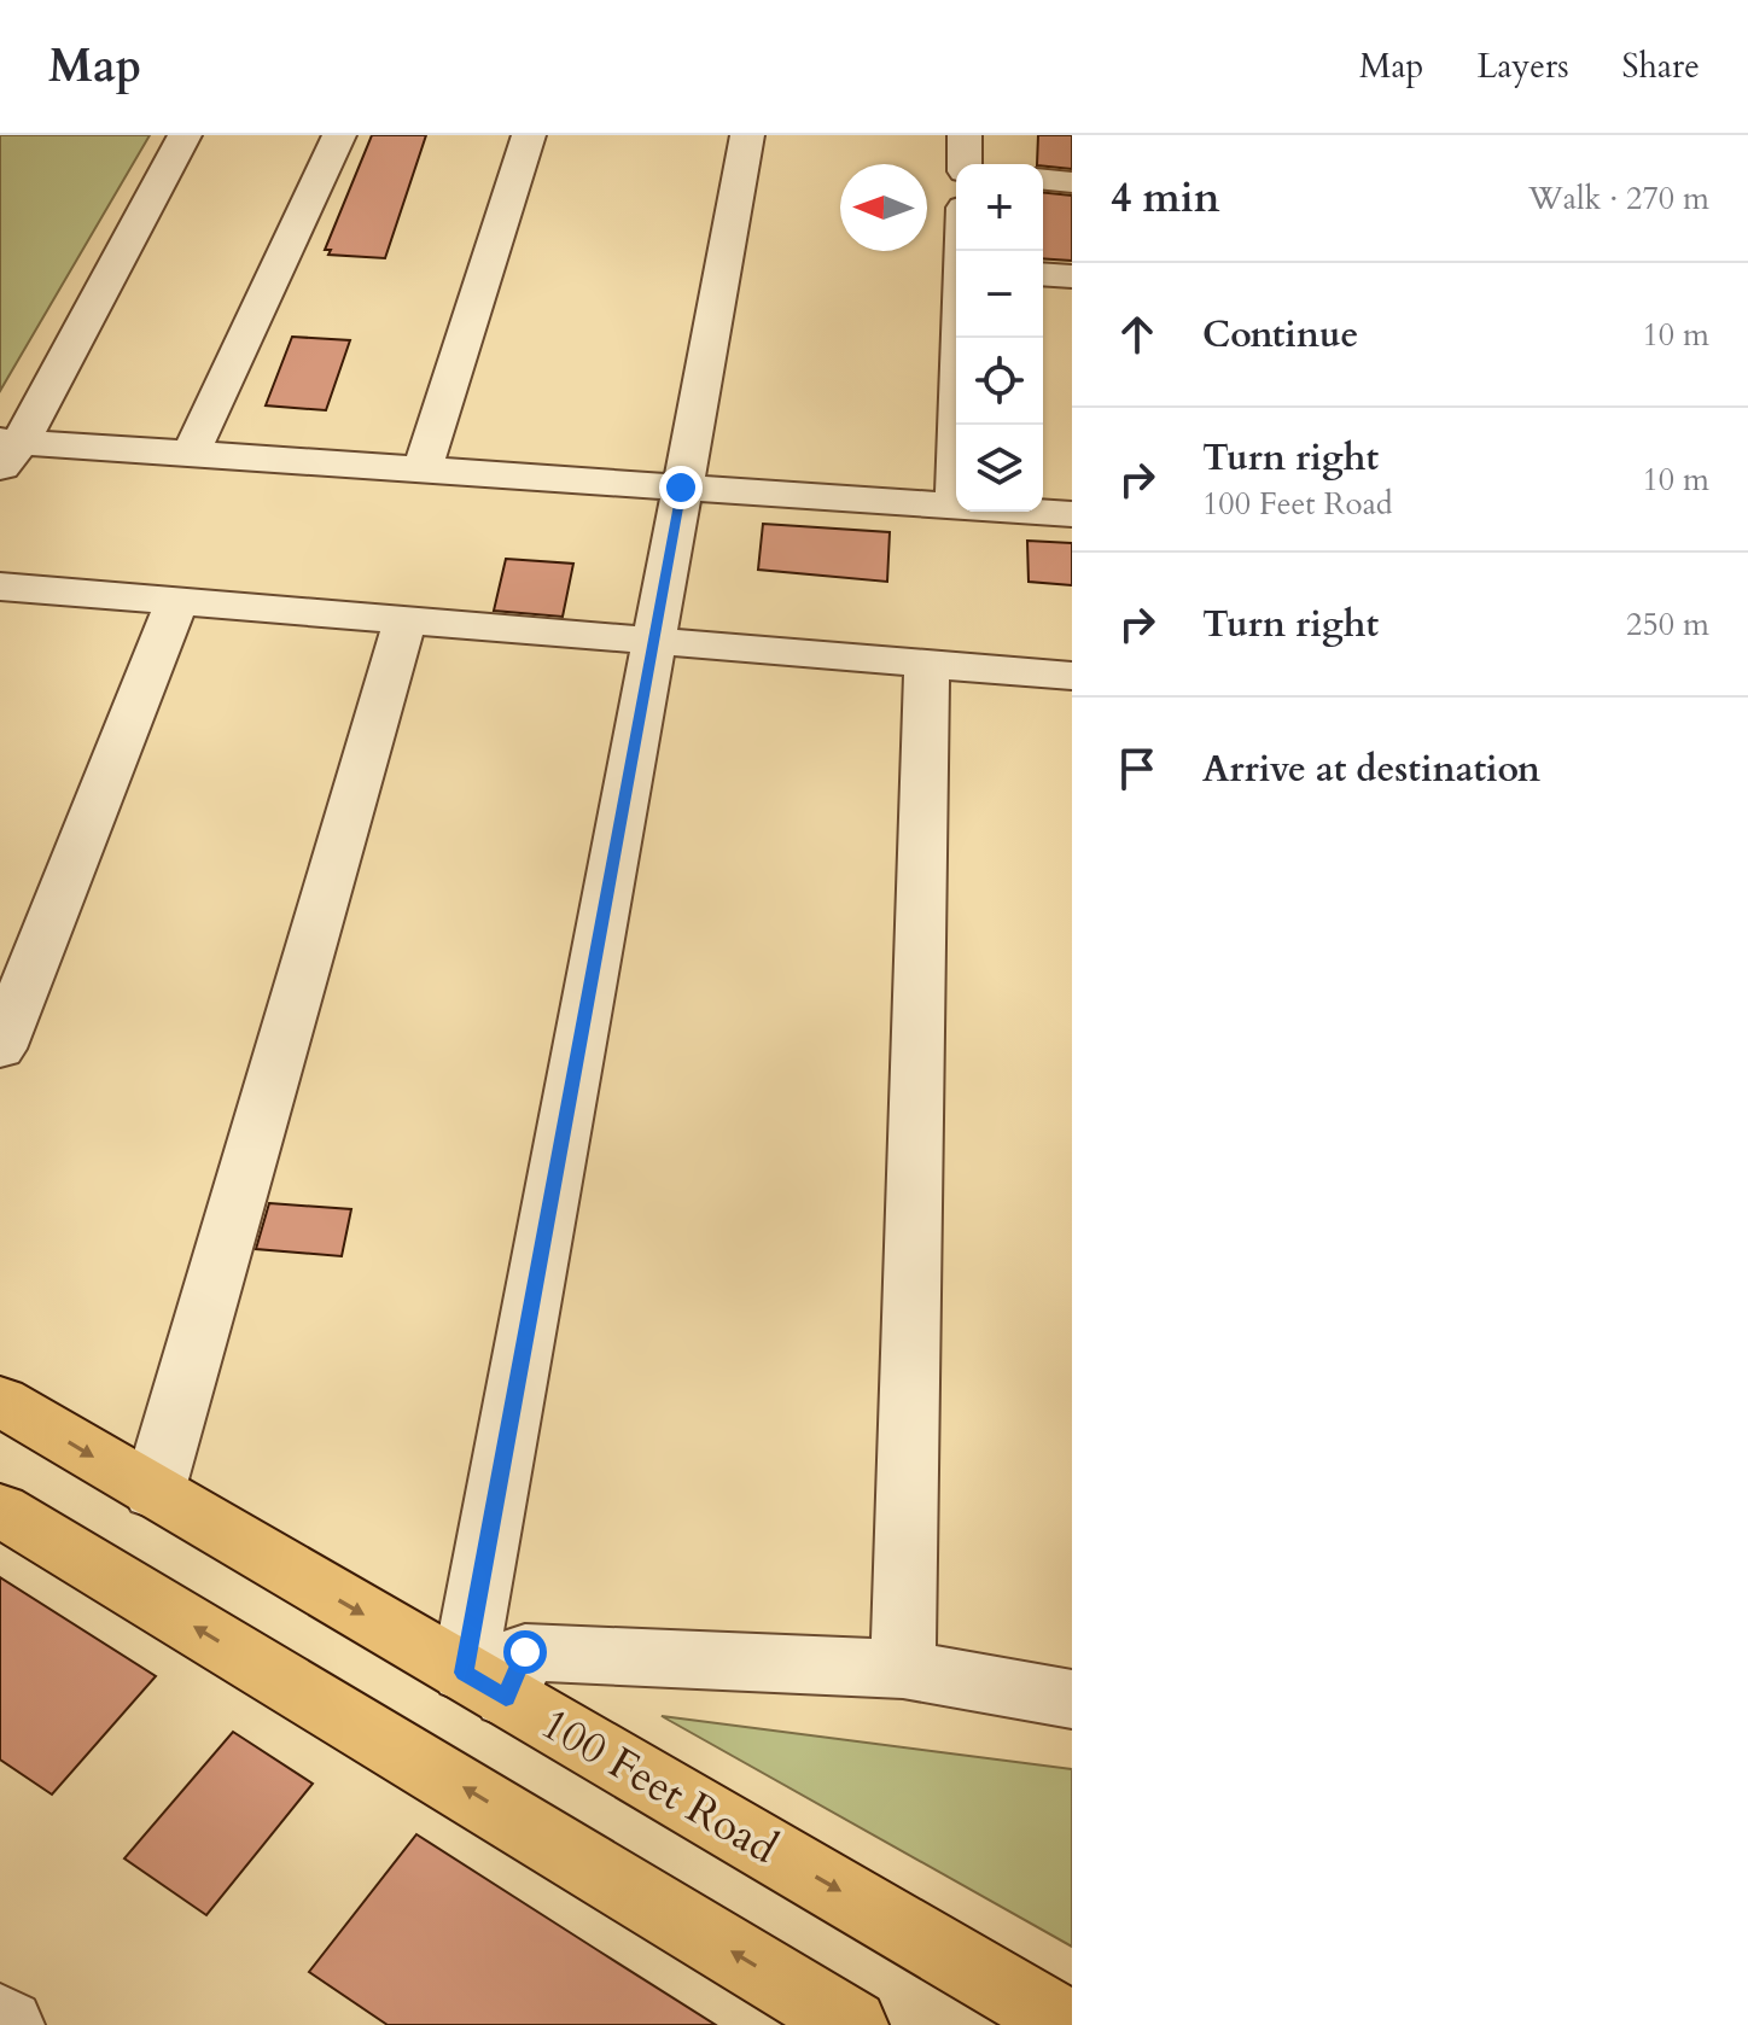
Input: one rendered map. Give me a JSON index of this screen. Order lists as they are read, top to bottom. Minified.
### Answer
{"streets":{"main road":["100 Feet Road"]},"north":"left","page":{"header":"Map","nav":["Map","Layers","Share"],"heading":["4 min","Walk · 270 m"],"map_buttons":["+","−"],"list":[["Continue","10 m"],["Turn right","100 Feet Road","10 m"],["Turn right","250 m"],"Arrive at destination"]}}
